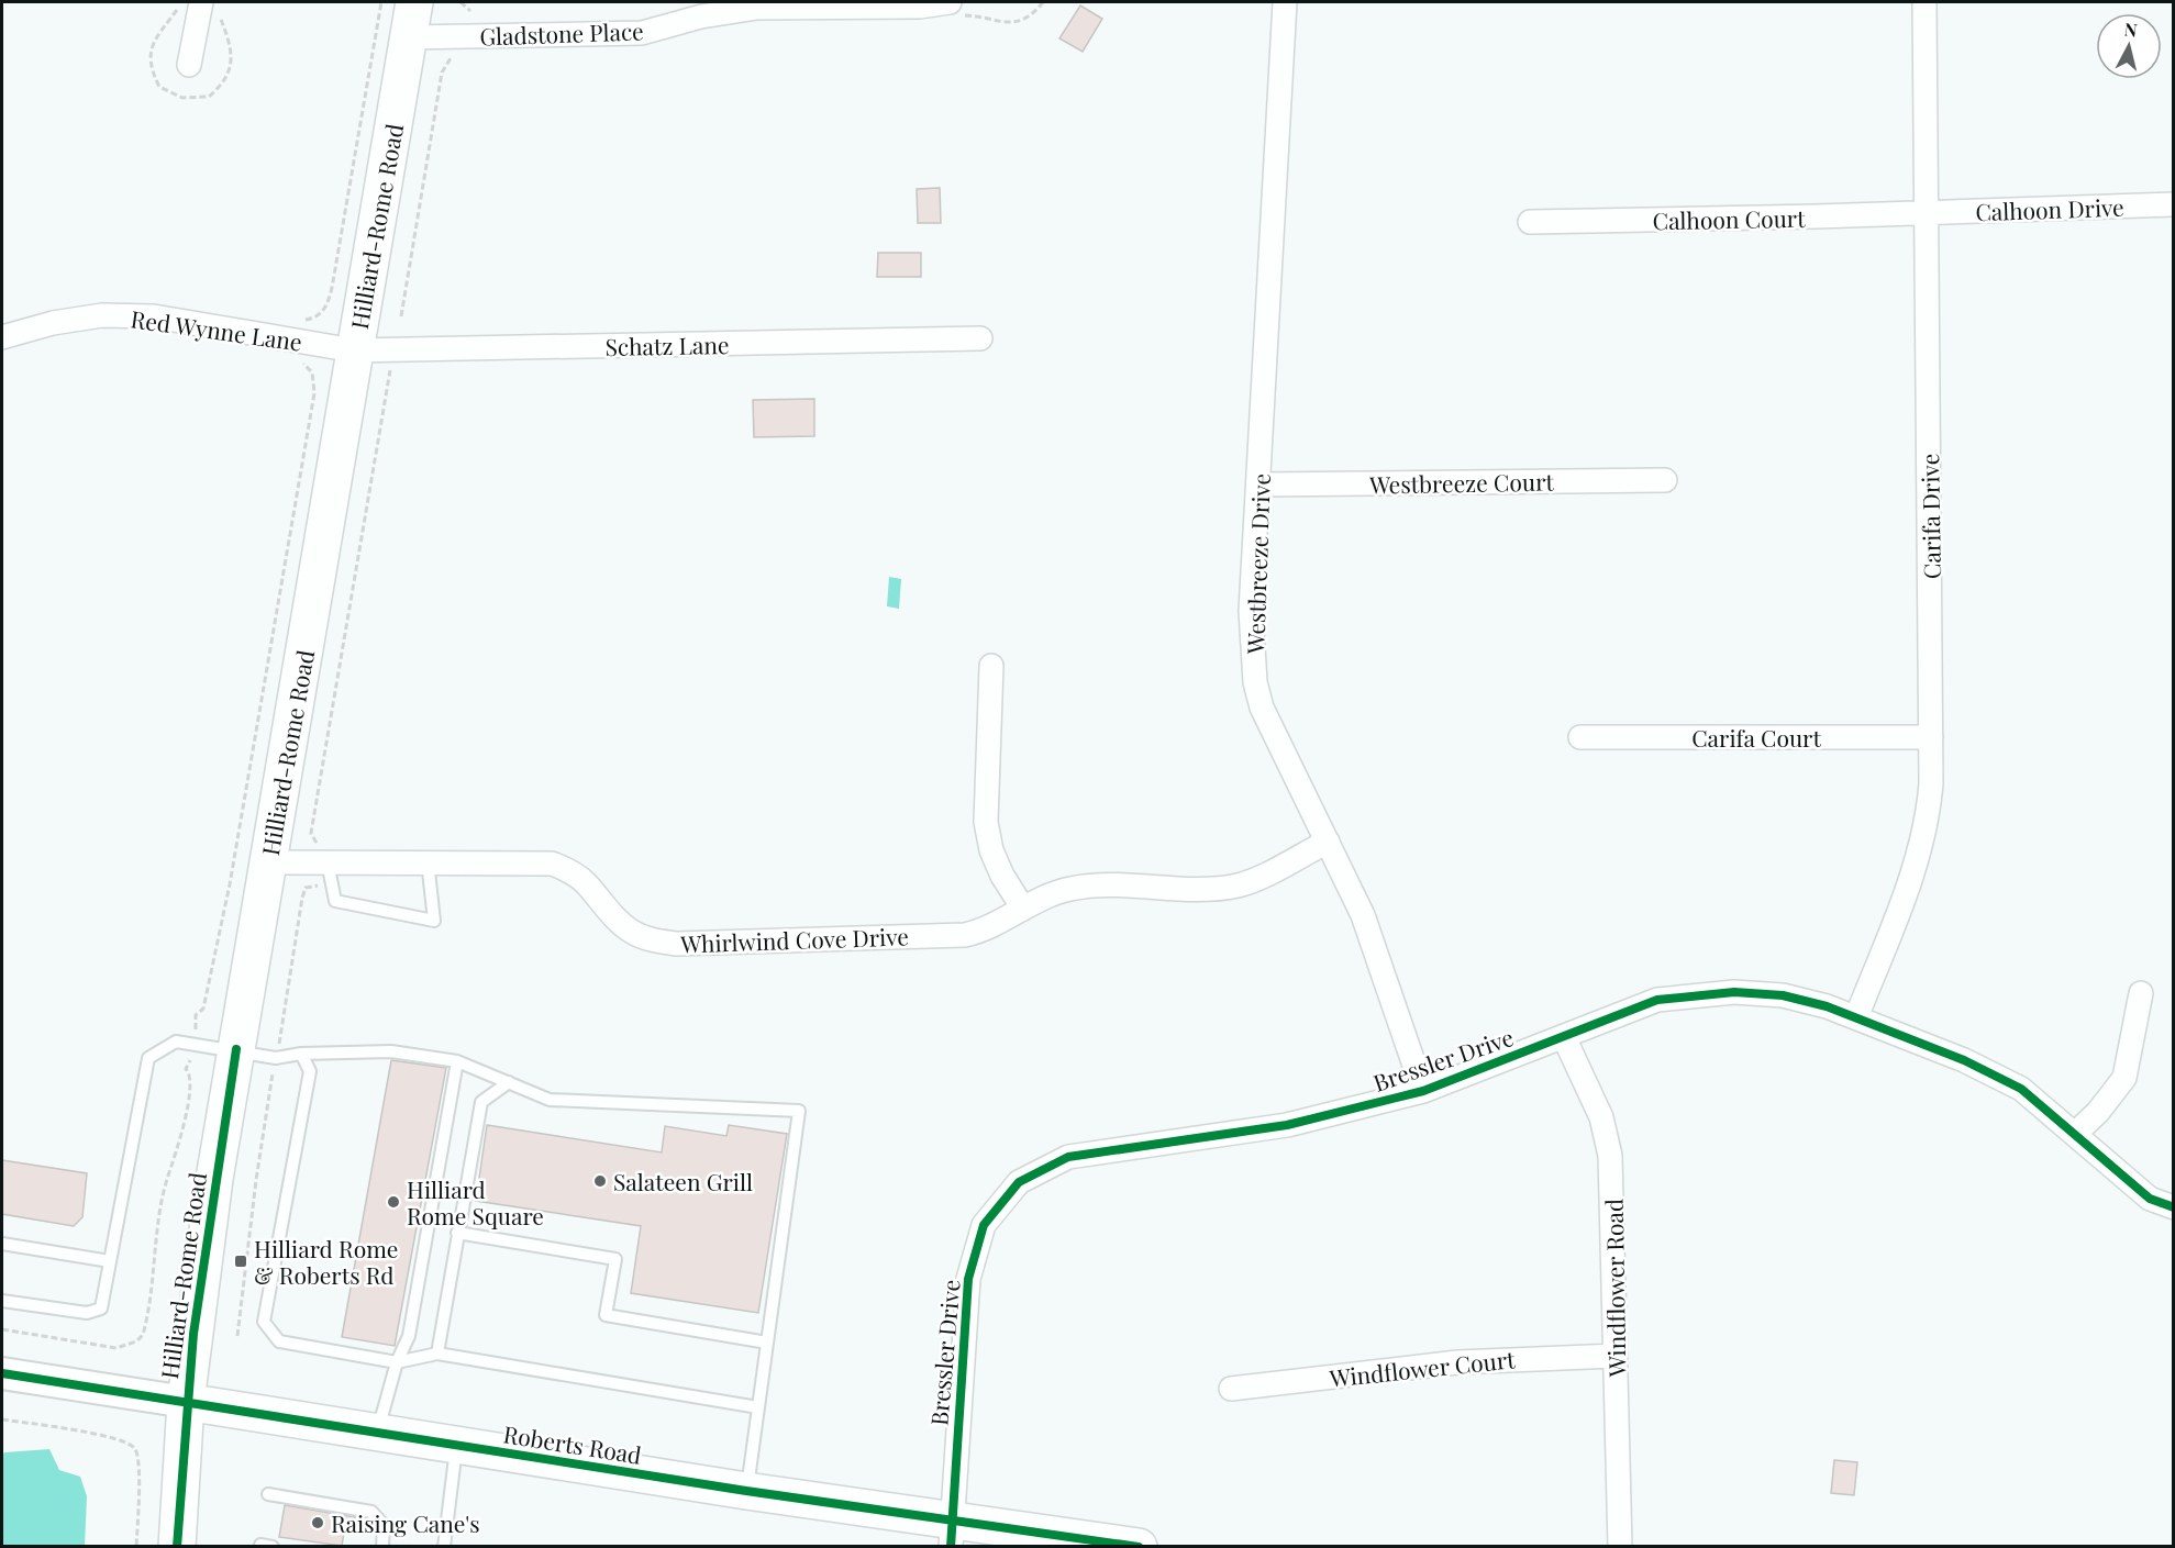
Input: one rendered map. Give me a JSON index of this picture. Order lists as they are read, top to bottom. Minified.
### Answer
{"streets":{"main road":["Hilliard-Rome Road","Roberts Road"],"street":["Gladstone Place","Calhoon Drive","Calhoon Court","Red Wynne Lane","Schatz Lane","Westbreeze Court","Carifa Drive","Westbreeze Drive","Carifa Court","Whirlwind Cove Drive","Bressler Drive","Windflower Road","Windflower Court"]},"crossings":[["Gladstone Place","Hilliard-Rome Road"],["Calhoon Drive","Calhoon Court"],["Calhoon Drive","Carifa Drive"],["Calhoon Court","Carifa Drive"],["Hilliard-Rome Road","Red Wynne Lane"],["Hilliard-Rome Road","Schatz Lane"],["Hilliard-Rome Road","Whirlwind Cove Drive"],["Hilliard-Rome Road","Roberts Road"],["Red Wynne Lane","Schatz Lane"],["Westbreeze Court","Westbreeze Drive"],["Carifa Drive","Carifa Court"],["Carifa Drive","Bressler Drive"],["Westbreeze Drive","Whirlwind Cove Drive"],["Westbreeze Drive","Bressler Drive"],["Bressler Drive","Windflower Road"],["Bressler Drive","Roberts Road"],["Windflower Road","Windflower Court"]],"places":{"other":["Salateen Grill","Hilliard Rome Square","Raising Cane's"],"transit":["Hilliard Rome & Roberts Rd"]},"north":"top"}
